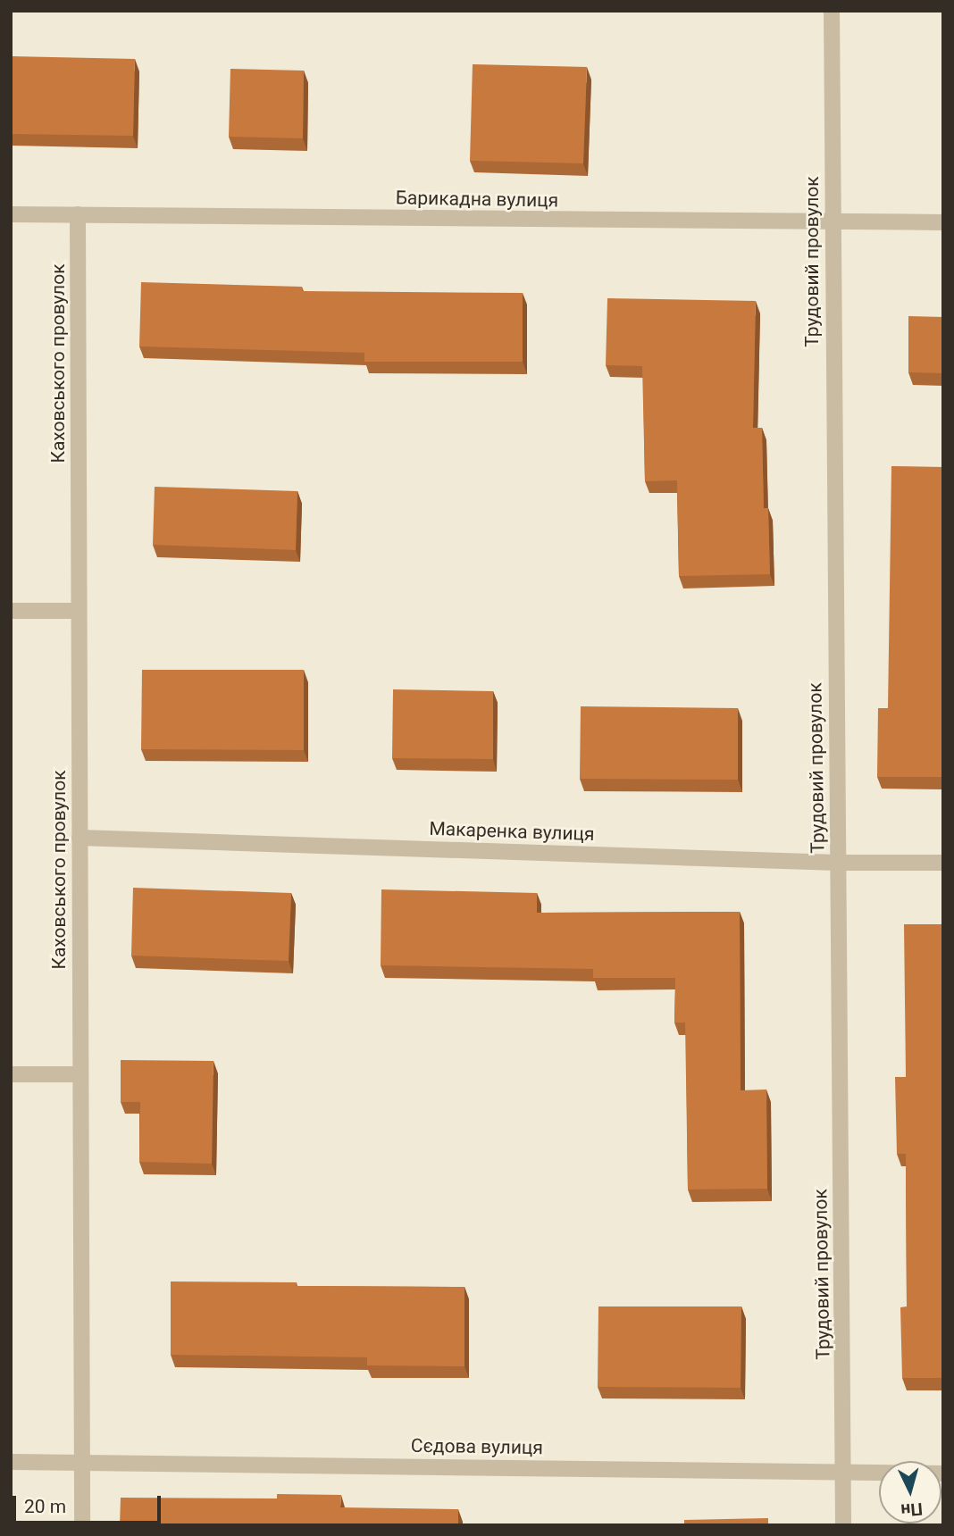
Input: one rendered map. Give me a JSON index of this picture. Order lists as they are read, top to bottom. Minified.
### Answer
{"streets":{"street":["Барикадна вулиця","Трудовий провулок","Каховського провулок","Макаренка вулиця","Сєдова вулиця"]},"crossings":[["Барикадна вулиця","Трудовий провулок"],["Барикадна вулиця","Каховського провулок"],["Трудовий провулок","Макаренка вулиця"],["Трудовий провулок","Сєдова вулиця"],["Каховського провулок","Макаренка вулиця"],["Каховського провулок","Сєдова вулиця"]],"scale_bar":"20 m","north":"bottom"}
